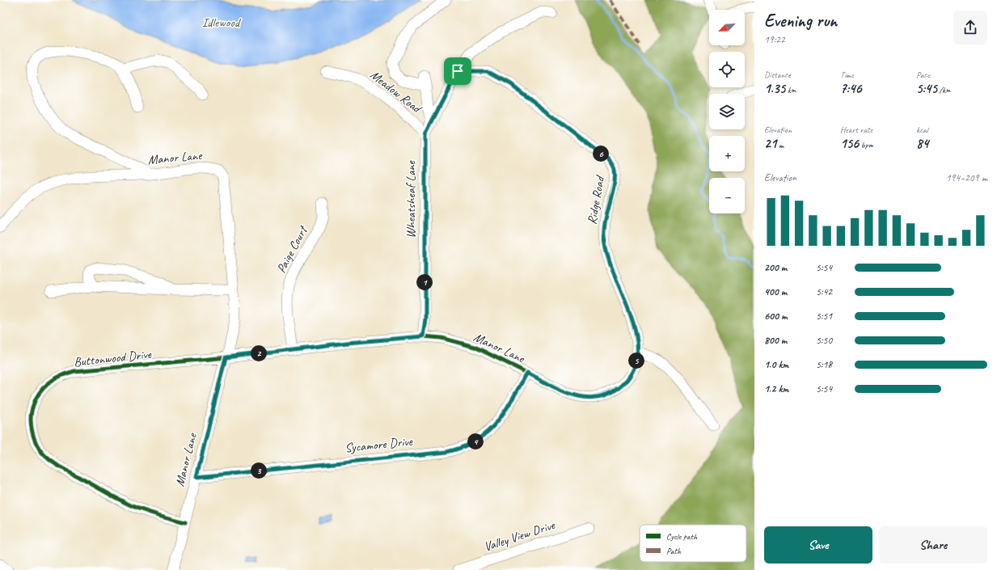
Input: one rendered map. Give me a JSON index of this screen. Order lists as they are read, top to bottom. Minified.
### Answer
{"streets":{"street":["Meadow Road","Manor Lane","Wheatsheaf Lane","Ridge Road","Paige Court","Buttonwood Drive","Sycamore Drive","Valley View Drive"]},"crossings":[["Meadow Road","Wheatsheaf Lane"],["Manor Lane","Wheatsheaf Lane"],["Manor Lane","Ridge Road"],["Manor Lane","Paige Court"],["Manor Lane","Buttonwood Drive"],["Manor Lane","Sycamore Drive"],["Wheatsheaf Lane","Ridge Road"]],"parks":["Idlewood"],"legend":["Cycle path","Path"],"north":"bottom left","page":{"heading":["Evening run","19:22"],"map_buttons":["+","−"],"stats":[["Distance","1.35 km"],["Time","7:46"],["Pace","5:45 /km"],["Elevation","21 m"],["Heart rate","156 bpm"],["kcal","84"]],"pins":["6","1","2","5","4","3"],"chart":["Elevation","194–209 m"],"list":[{"name":"200 m","note":"5:54"},{"name":"400 m","note":"5:42"},{"name":"600 m","note":"5:51"},{"name":"800 m","note":"5:50"},{"name":"1.0 km","note":"5:18"},{"name":"1.2 km","note":"5:54"}],"buttons":["Save","Share"]}}
